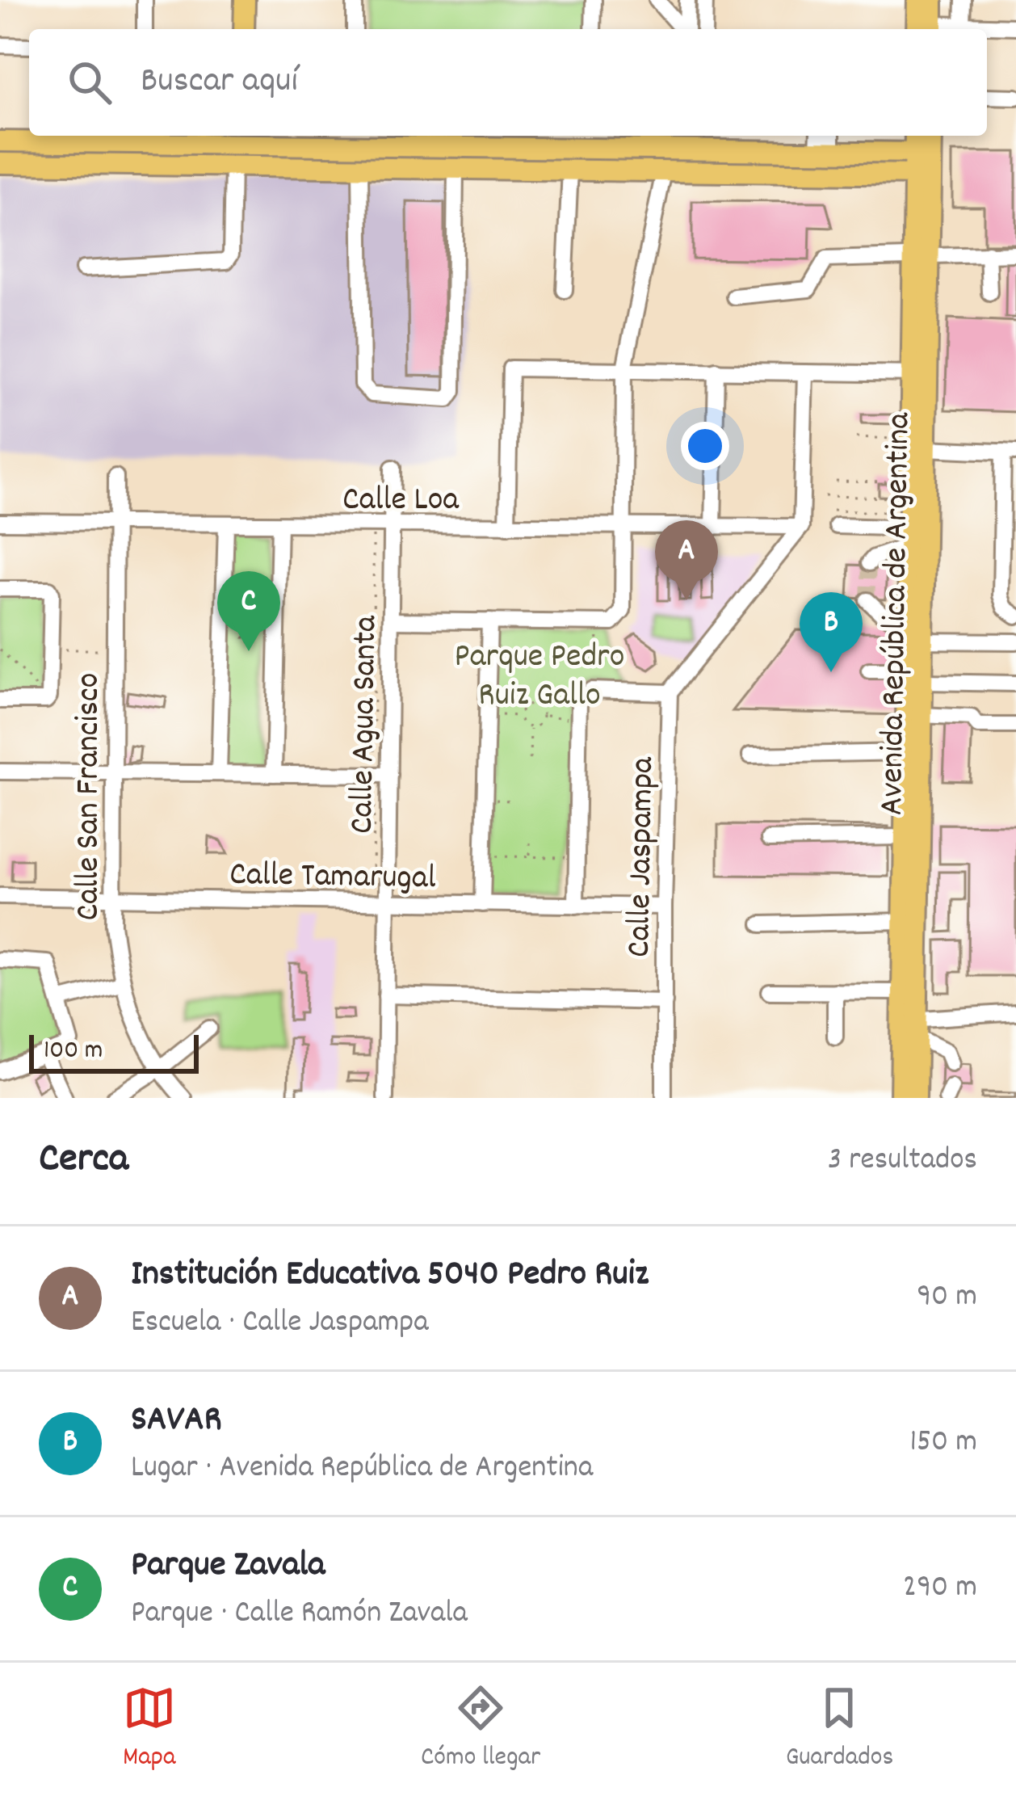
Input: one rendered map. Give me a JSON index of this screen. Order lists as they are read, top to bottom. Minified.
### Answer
{"streets":{"main road":["Avenida República de Argentina"],"street":["Calle Loa","Calle Agua Santa","Calle San Francisco","Calle Jaspampa","Calle Tamarugal"]},"crossings":[["Calle Loa","Calle Agua Santa"],["Calle Loa","Calle San Francisco"],["Calle Agua Santa","Calle Tamarugal"],["Calle San Francisco","Calle Tamarugal"],["Calle Jaspampa","Calle Tamarugal"]],"parks":["Parque Pedro Ruiz Gallo"],"scale_bar":"100 m","page":{"search":"Buscar aquí","pins":["A","C","B"],"scale":"100 m","heading":["Cerca","3 resultados"],"list":[{"mark":"A","name":"Institución Educativa 5040 Pedro Ruiz","note":"Escuela · Calle Jaspampa","value":"90 m"},{"mark":"B","name":"SAVAR","note":"Lugar · Avenida República de Argentina","value":"150 m"},{"mark":"C","name":"Parque Zavala","note":"Parque · Calle Ramón Zavala","value":"290 m"}],"nav":["Mapa","Cómo llegar","Guardados"]}}
